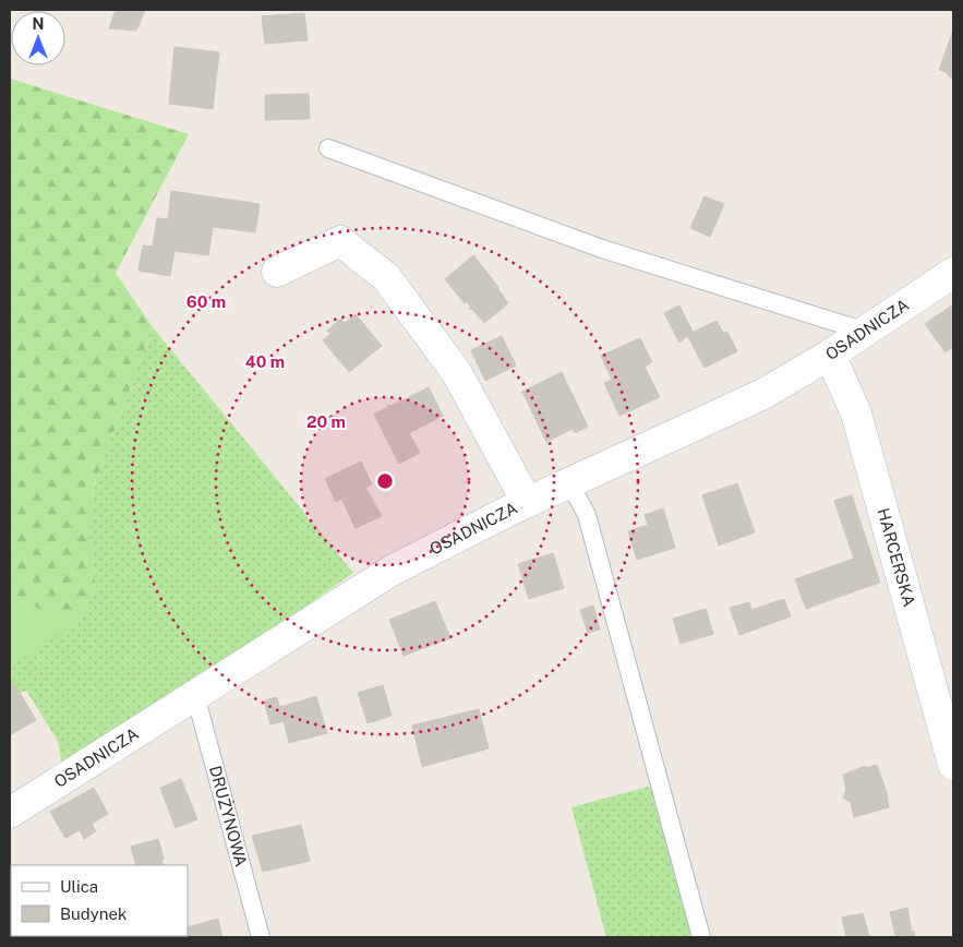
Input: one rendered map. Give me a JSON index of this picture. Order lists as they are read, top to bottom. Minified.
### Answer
{"streets":{"street":["OSADNICZA","HARCERSKA"],"lane":["DRUŻYNOWA"]},"crossings":[["OSADNICZA","HARCERSKA"],["OSADNICZA","DRUŻYNOWA"]],"legend":["Ulica","Budynek"],"north":"top","rings":["60 m","40 m","20 m"]}
